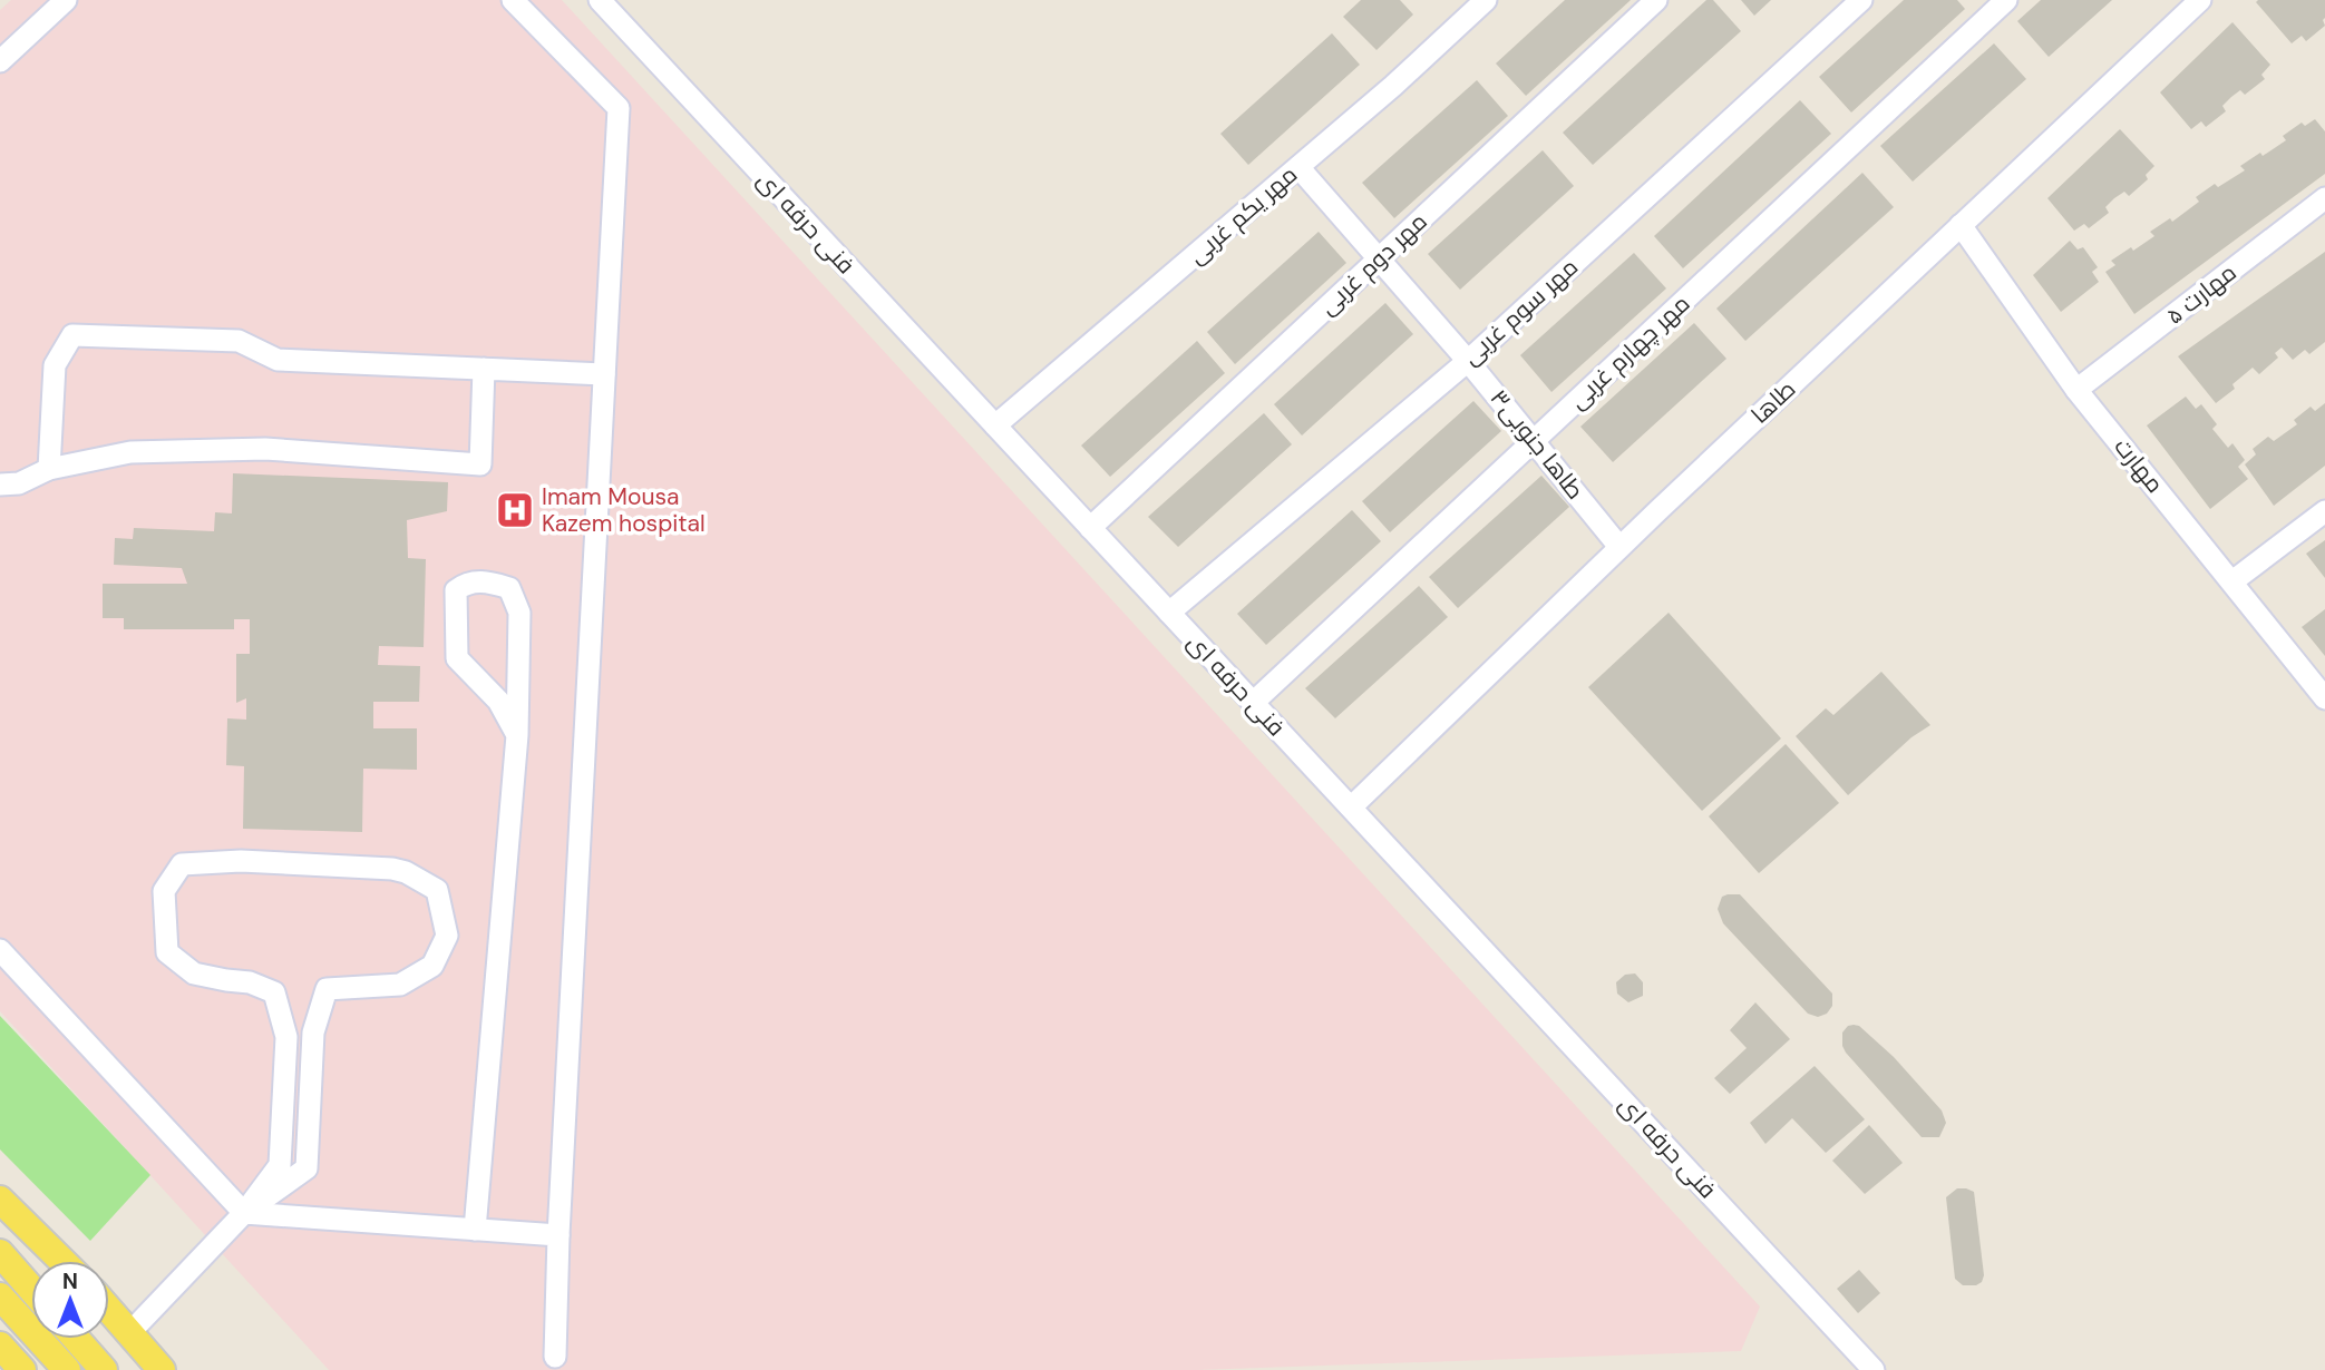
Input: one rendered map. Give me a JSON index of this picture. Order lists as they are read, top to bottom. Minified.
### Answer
{"streets":{"street":["مهر یکم غربی","فنی حرفه ای","مهر دوم غربی","مهارت ۵","مهر سوم غربی","مهر چهارم غربی","طاها","طاها جنوبی۳","مهارت"]},"crossings":[["مهر یکم غربی","فنی حرفه ای"],["مهر یکم غربی","طاها جنوبی۳"],["فنی حرفه ای","مهر دوم غربی"],["فنی حرفه ای","مهر سوم غربی"],["فنی حرفه ای","مهر چهارم غربی"],["فنی حرفه ای","طاها"],["مهر دوم غربی","طاها جنوبی۳"],["مهارت ۵","مهارت"],["مهر سوم غربی","طاها جنوبی۳"],["مهر چهارم غربی","طاها جنوبی۳"],["طاها","طاها جنوبی۳"],["طاها","مهارت"]],"places":{"hospital":["Imam Mousa Kazem hospital"]},"north":"top"}
